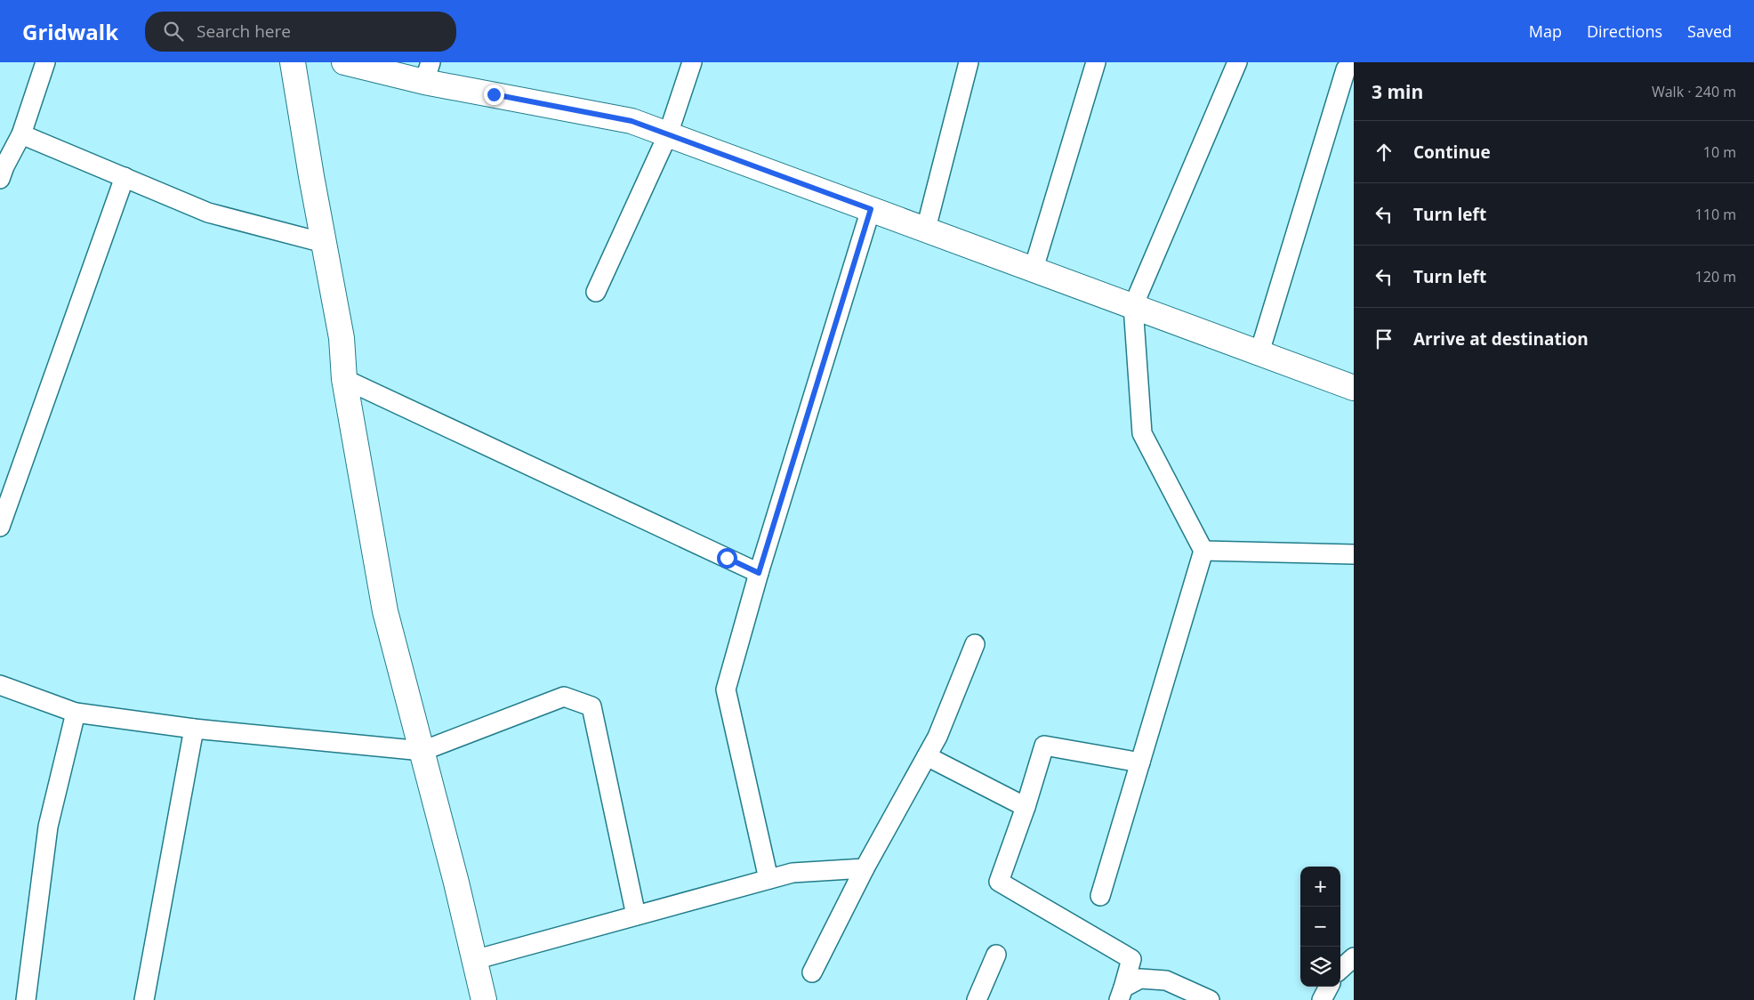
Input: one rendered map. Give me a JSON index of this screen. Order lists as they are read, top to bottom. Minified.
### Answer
{"page":{"header":"Gridwalk","search":"Search here","nav":["Map","Directions","Saved"],"heading":["3 min","Walk · 240 m"],"list":[["Continue","10 m"],["Turn left","110 m"],["Turn left","120 m"],"Arrive at destination"],"map_buttons":["+","−"]}}
